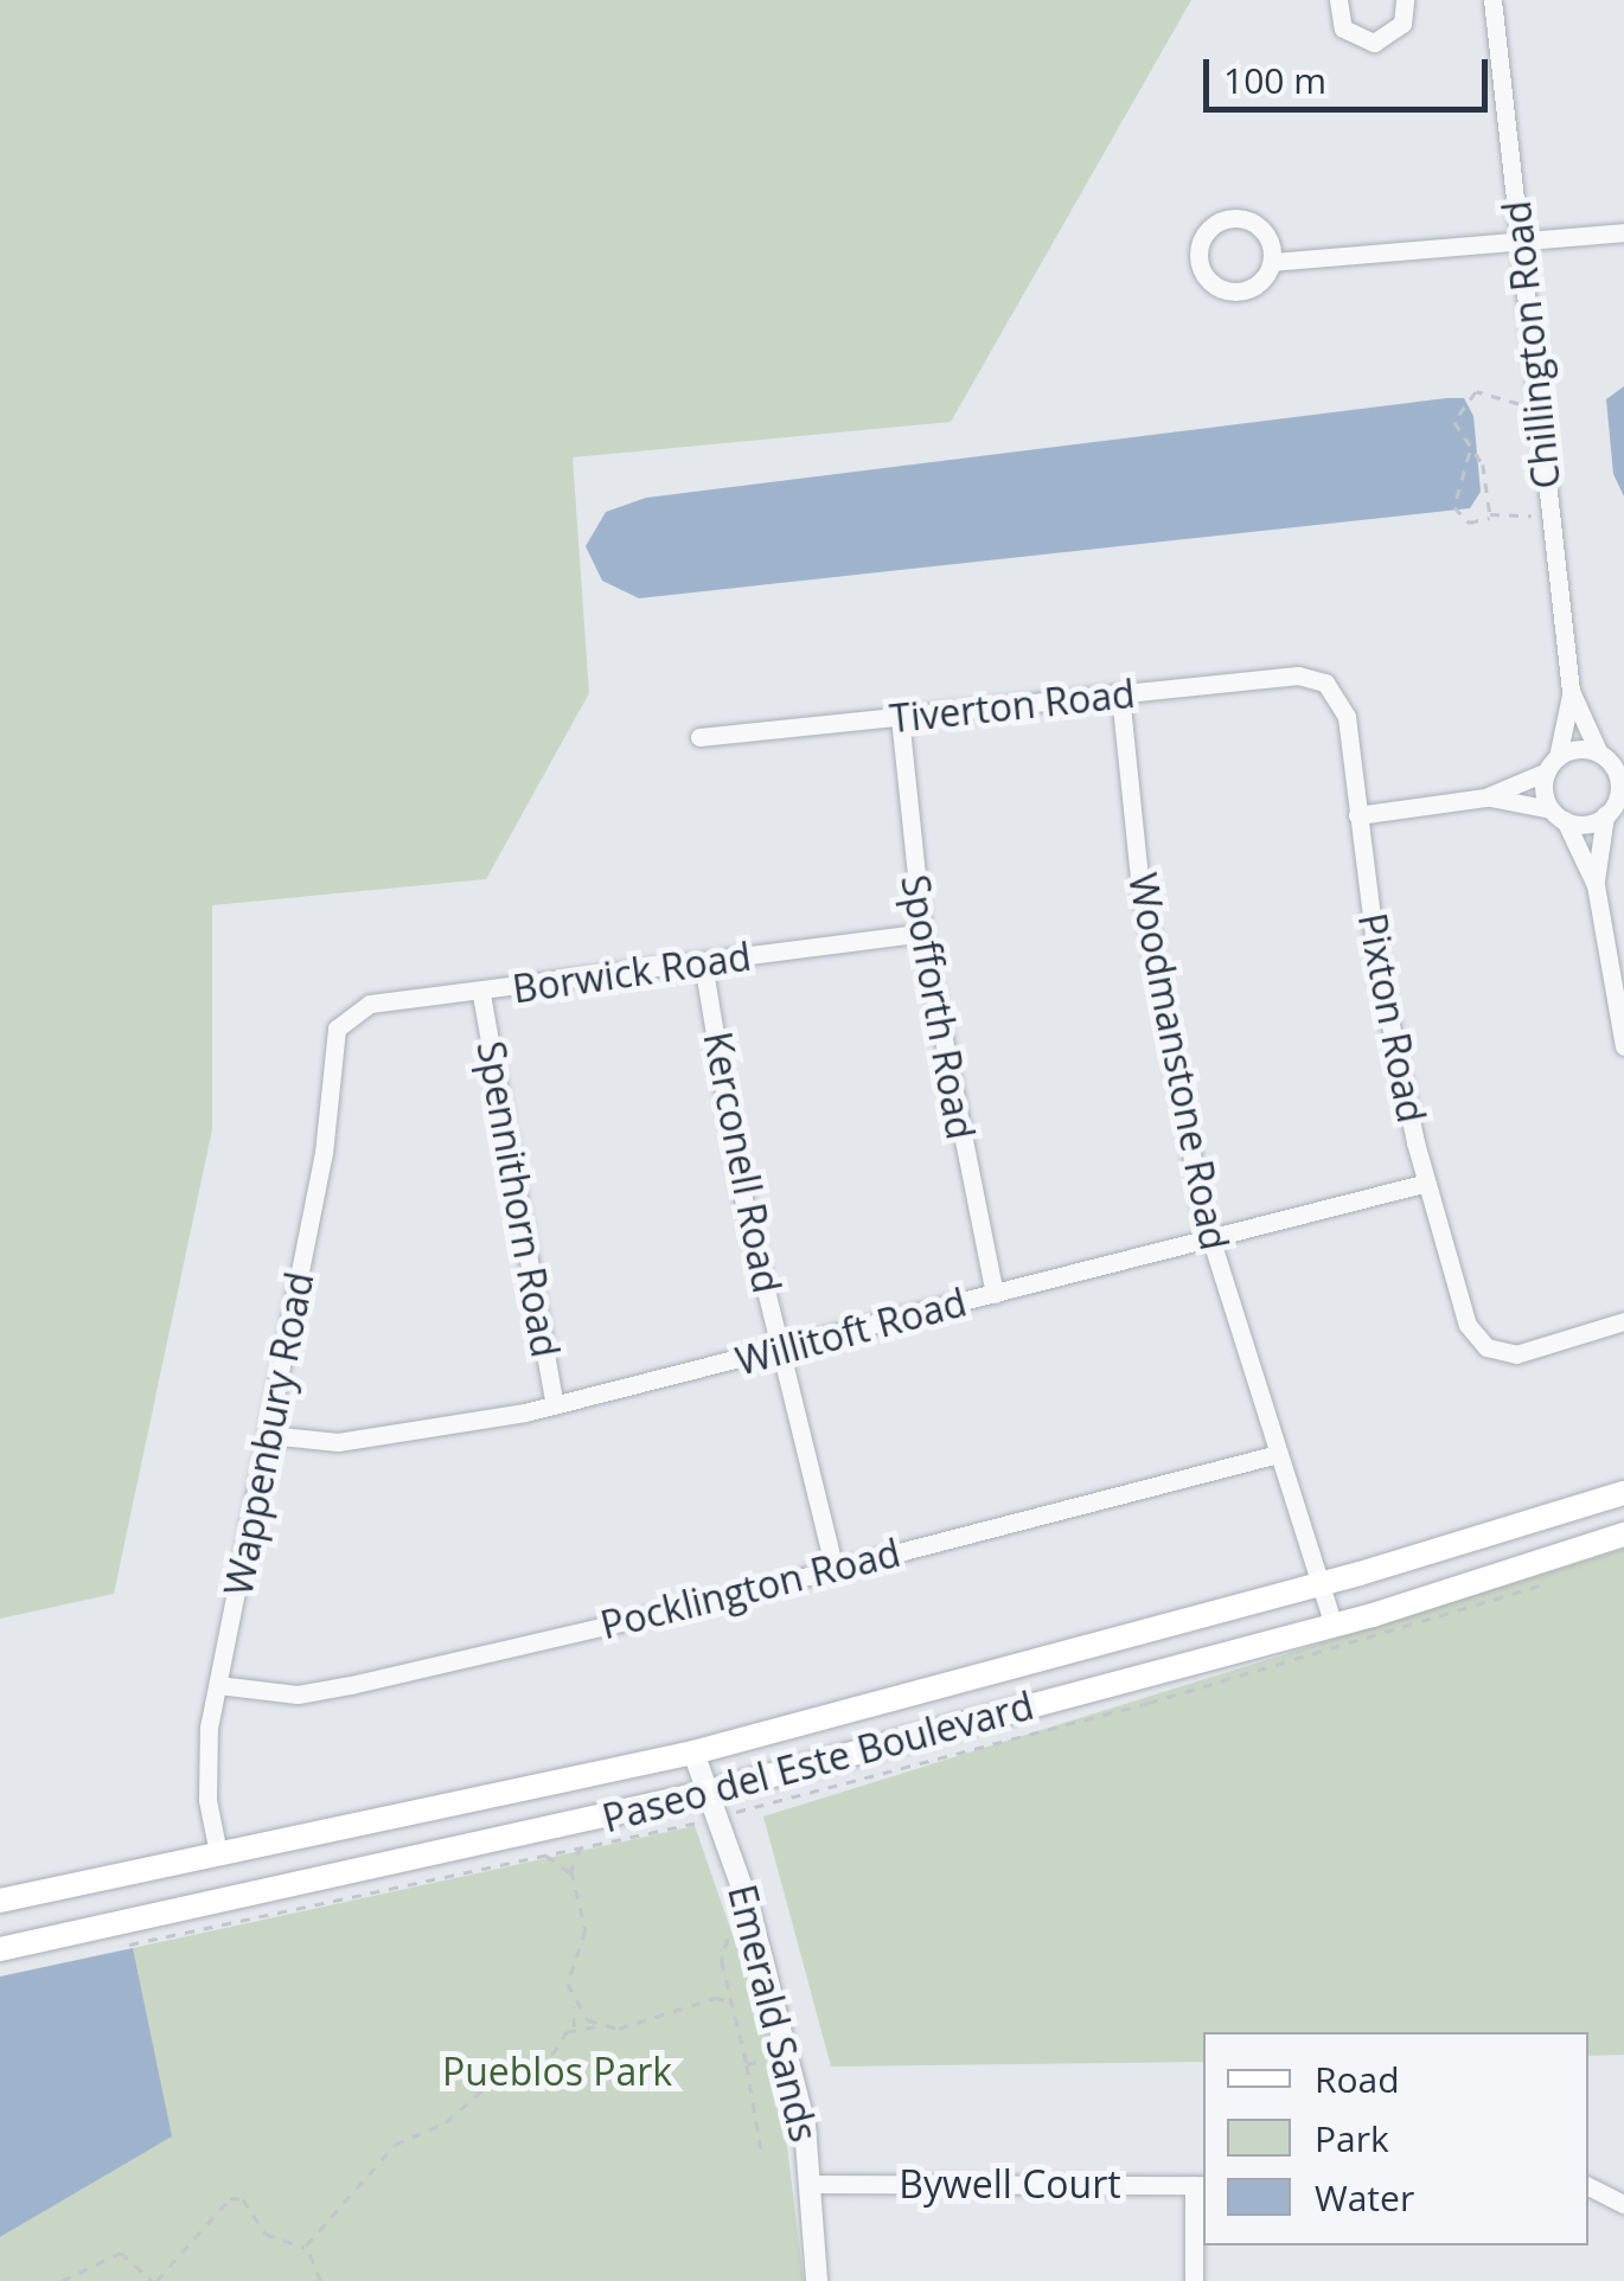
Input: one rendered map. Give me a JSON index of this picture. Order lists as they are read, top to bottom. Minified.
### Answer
{"streets":{"main road":["Paseo del Este Boulevard"],"street":["Chillington Road","Tiverton Road","Borwick Road","Spofforth Road","Pixton Road","Woodmanstone Road","Kerconell Road","Spennithorn Road","Willitoft Road","Wappenbury Road","Pocklington Road","Emerald Sands","Bywell Court"]},"crossings":[["Tiverton Road","Spofforth Road"],["Tiverton Road","Pixton Road"],["Tiverton Road","Woodmanstone Road"],["Borwick Road","Spofforth Road"],["Borwick Road","Kerconell Road"],["Borwick Road","Spennithorn Road"],["Borwick Road","Wappenbury Road"],["Spofforth Road","Willitoft Road"],["Pixton Road","Willitoft Road"],["Woodmanstone Road","Willitoft Road"],["Woodmanstone Road","Pocklington Road"],["Woodmanstone Road","Paseo del Este Boulevard"],["Kerconell Road","Willitoft Road"],["Kerconell Road","Pocklington Road"],["Spennithorn Road","Willitoft Road"],["Willitoft Road","Wappenbury Road"],["Wappenbury Road","Pocklington Road"],["Wappenbury Road","Paseo del Este Boulevard"],["Paseo del Este Boulevard","Emerald Sands"],["Emerald Sands","Bywell Court"]],"parks":["Pueblos Park"],"legend":["Road","Park","Water"],"scale_bar":"100 m"}
